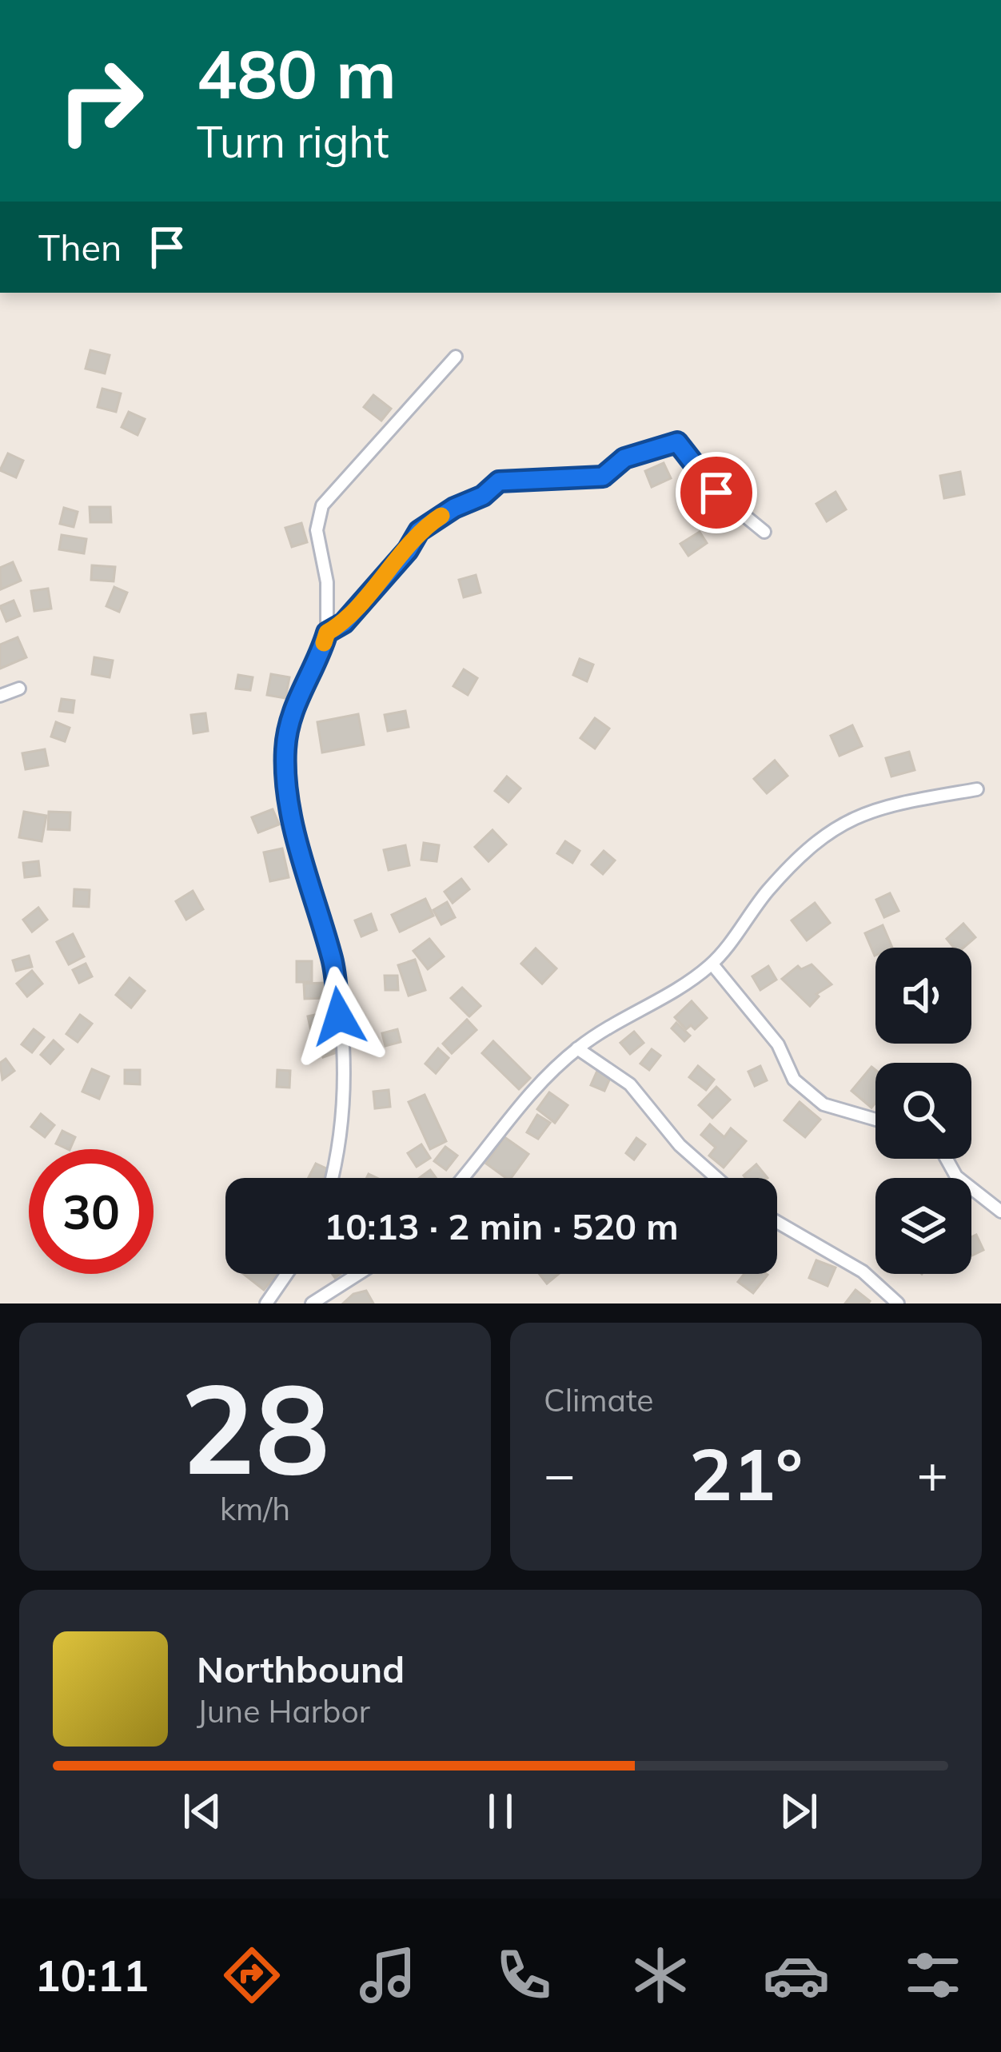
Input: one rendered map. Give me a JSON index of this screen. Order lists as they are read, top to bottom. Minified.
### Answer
{"page":{"turn":["480 m","Turn right"],"then":"Then","limit":"30","trip":"10:13 · 2 min · 520 m","tile":[["28","km/h"],"Climate"],"heat":["−","21°","+"],"song":["Northbound","June Harbor"],"tabs":"10:11"}}
